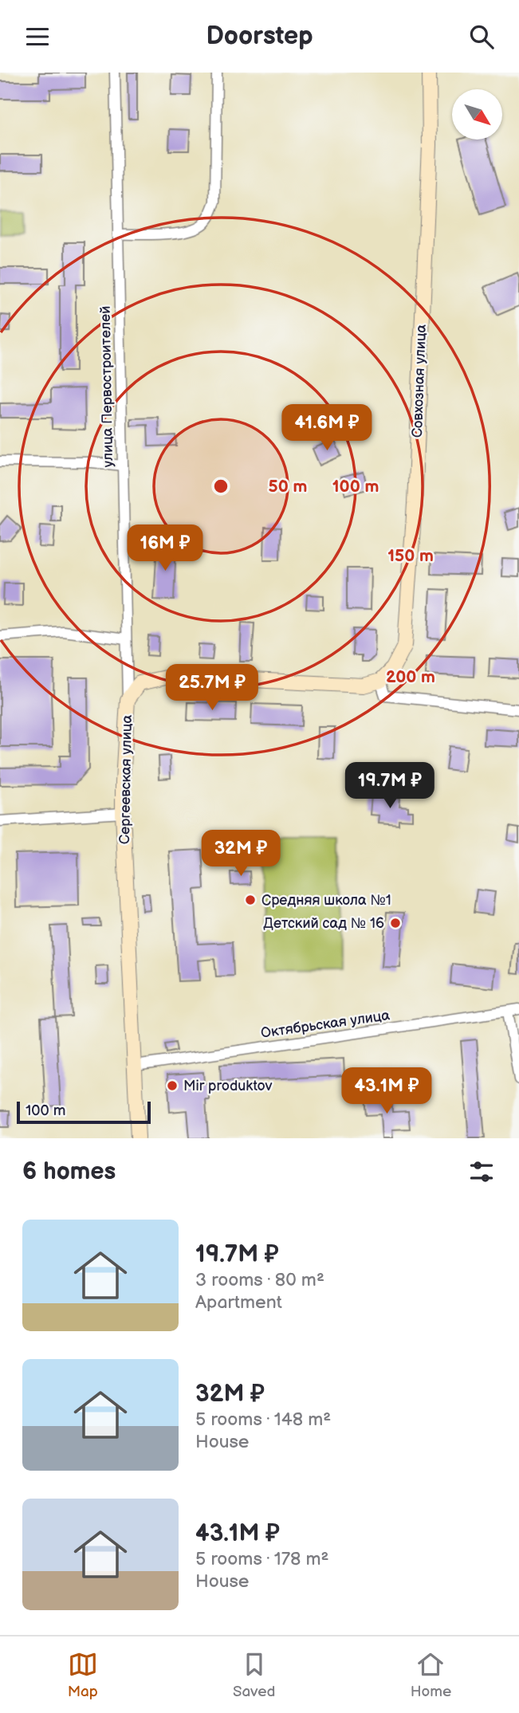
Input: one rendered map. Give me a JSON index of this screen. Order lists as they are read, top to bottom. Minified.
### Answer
{"streets":{"main road":["Совхозная улица","Сергеевская улица"],"street":["улица Первостроителей","Октябрьская улица"]},"crossings":[["Совхозная улица","Сергеевская улица"],["улица Первостроителей","Сергеевская улица"],["Сергеевская улица","Октябрьская улица"]],"places":["Средняя школа №1","Детский сад № 16","Mir produktov"],"scale_bar":"100 m","north":"bottom right","page":{"header":"Doorstep","price":["41.6M ₽","16M ₽","25.7M ₽","19.7M ₽","32M ₽","43.1M ₽"],"scale":"100 m","heading":"6 homes","list":[{"name":"19.7M ₽","note":"3 rooms · 80 m² · Apartment"},{"name":"32M ₽","note":"5 rooms · 148 m² · House"},{"name":"43.1M ₽","note":"5 rooms · 178 m² · House"}],"tabs":["Map","Saved","Home"]},"rings":["50 m","100 m","150 m","200 m"]}
